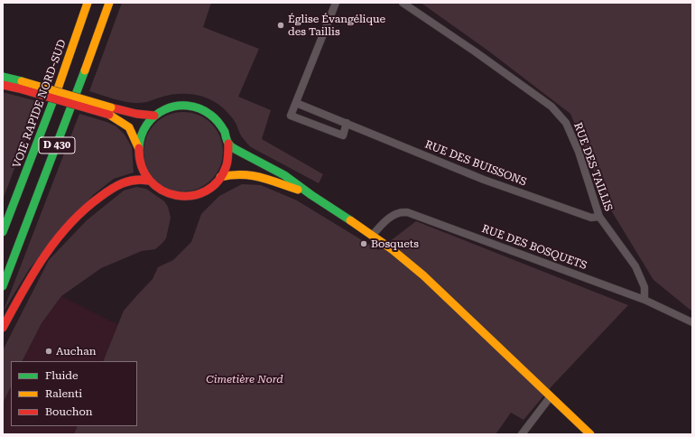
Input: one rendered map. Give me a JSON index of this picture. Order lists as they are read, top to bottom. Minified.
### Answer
{"streets":{"main road":["VOIE RAPIDE NORD-SUD","D 430"],"street":["RUE DES BUISSONS","RUE DES TAILLIS","RUE DES BOSQUETS"]},"crossings":[["RUE DES BUISSONS","RUE DES TAILLIS"],["RUE DES TAILLIS","RUE DES BOSQUETS"]],"parks":["Cimetière Nord"],"places":["Église Évangélique des Taillis","Bosquets","Auchan"],"legend":["Fluide","Ralenti","Bouchon"]}
